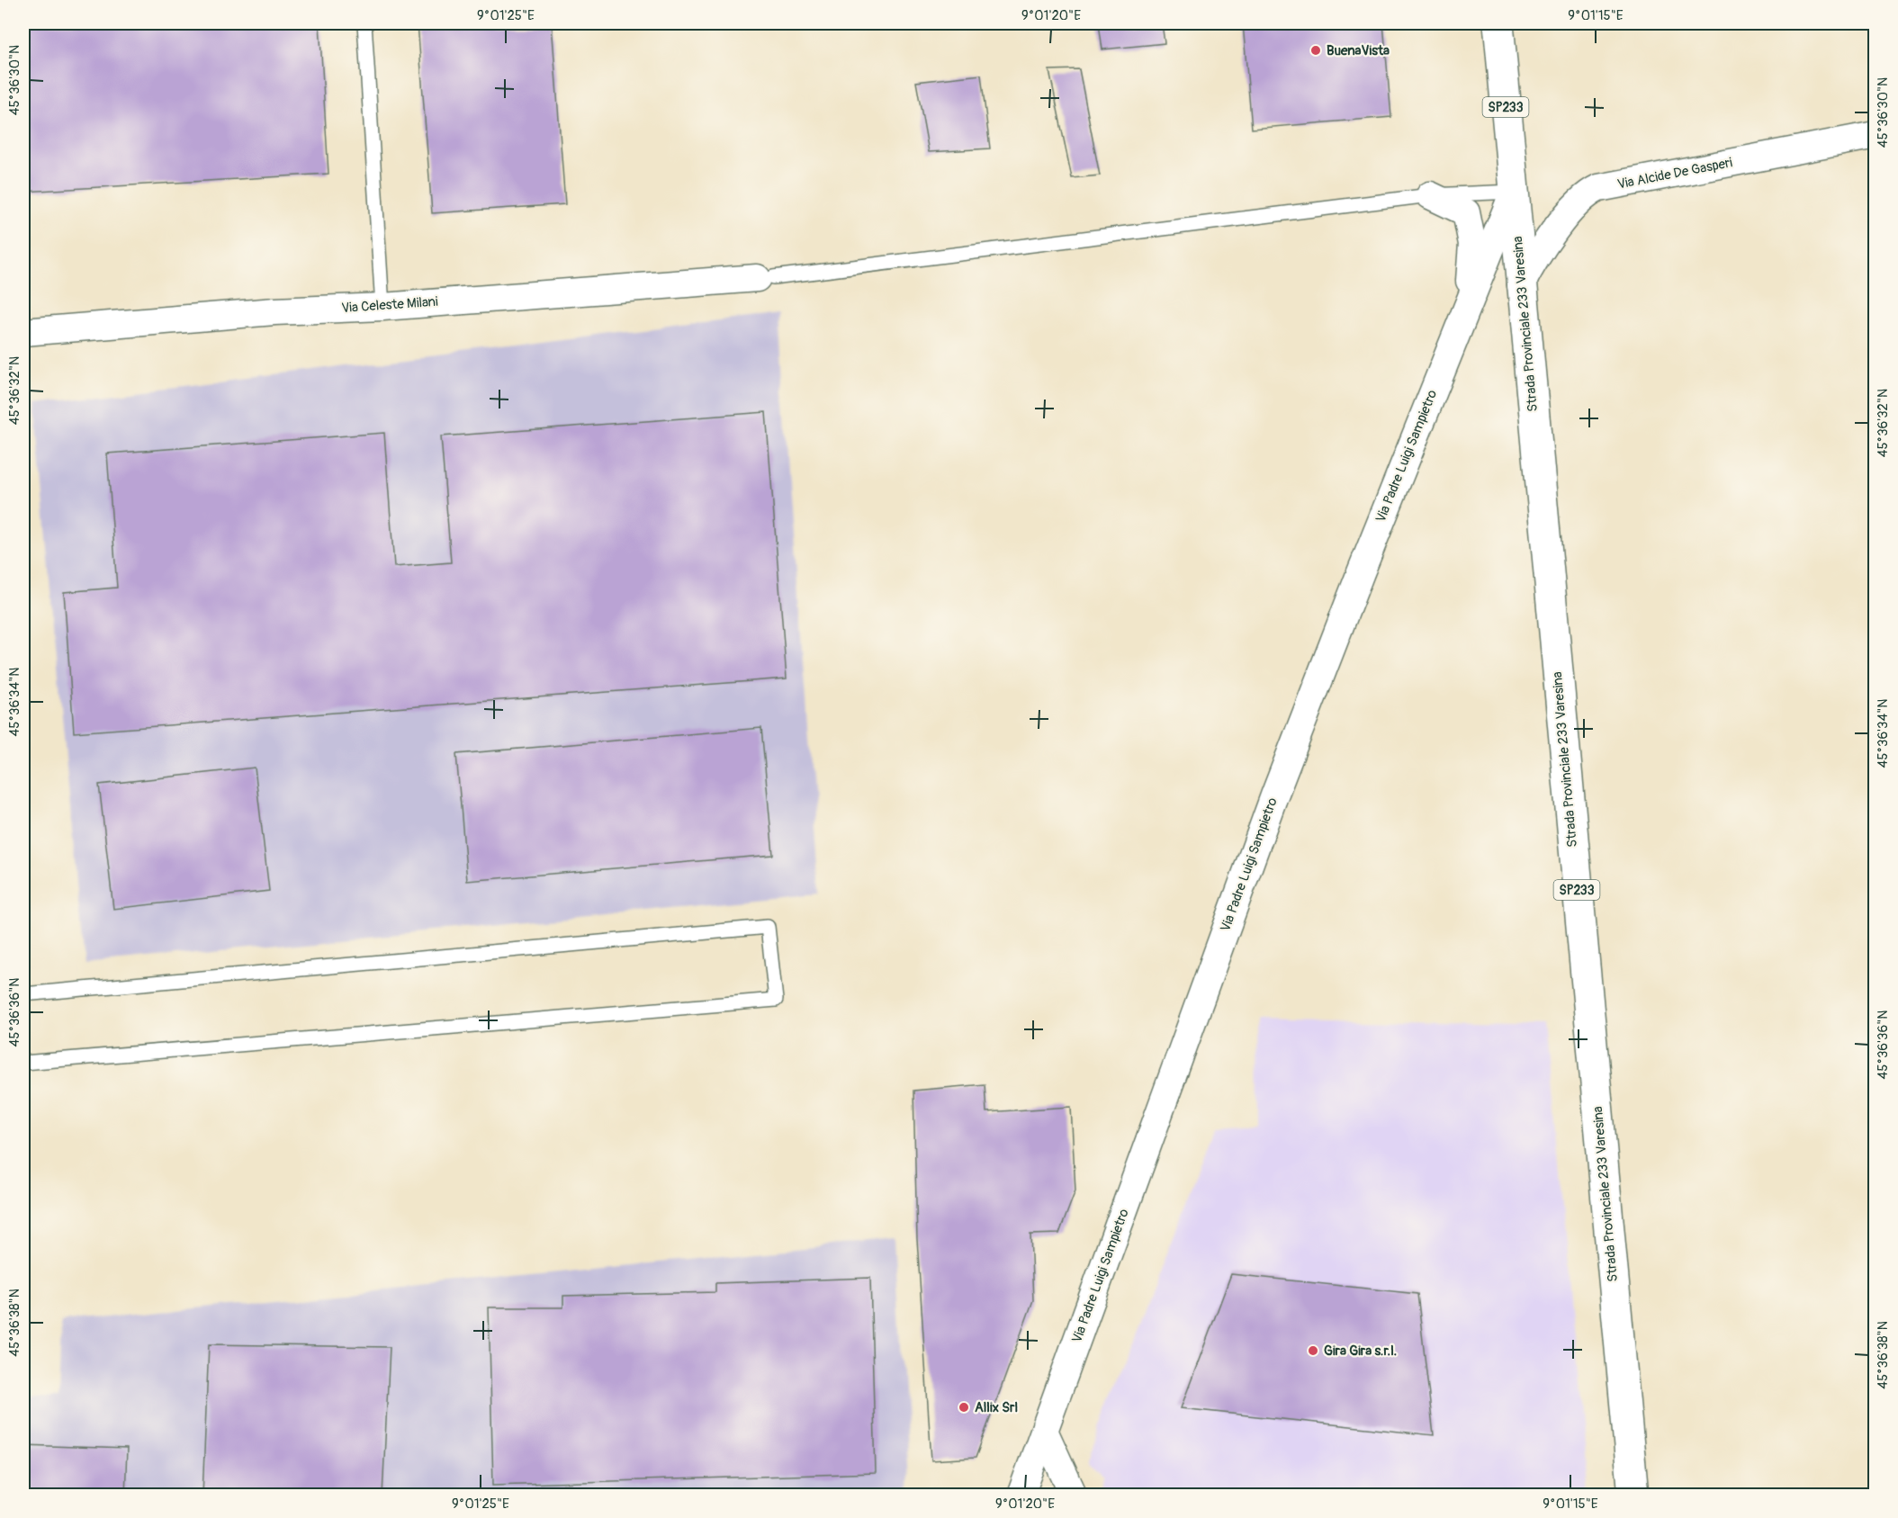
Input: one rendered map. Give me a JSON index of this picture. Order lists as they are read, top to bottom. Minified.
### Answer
{"streets":{"main road":["SP233","Strada Provinciale 233 Varesina"],"street":["Via Alcide De Gasperi","Via Celeste Milani","Via Padre Luigi Sampietro"]},"crossings":[["Via Alcide De Gasperi","Strada Provinciale 233 Varesina"],["Strada Provinciale 233 Varesina","Via Padre Luigi Sampietro"]],"places":["BuenaVista","Gira Gira s.r.l.","Allix Srl"],"coordinates":["9°01'25\"E","9°01'20\"E","9°01'15\"E","45°36'30\"N","45°36'32\"N","45°36'34\"N","45°36'36\"N","45°36'38\"N"]}
